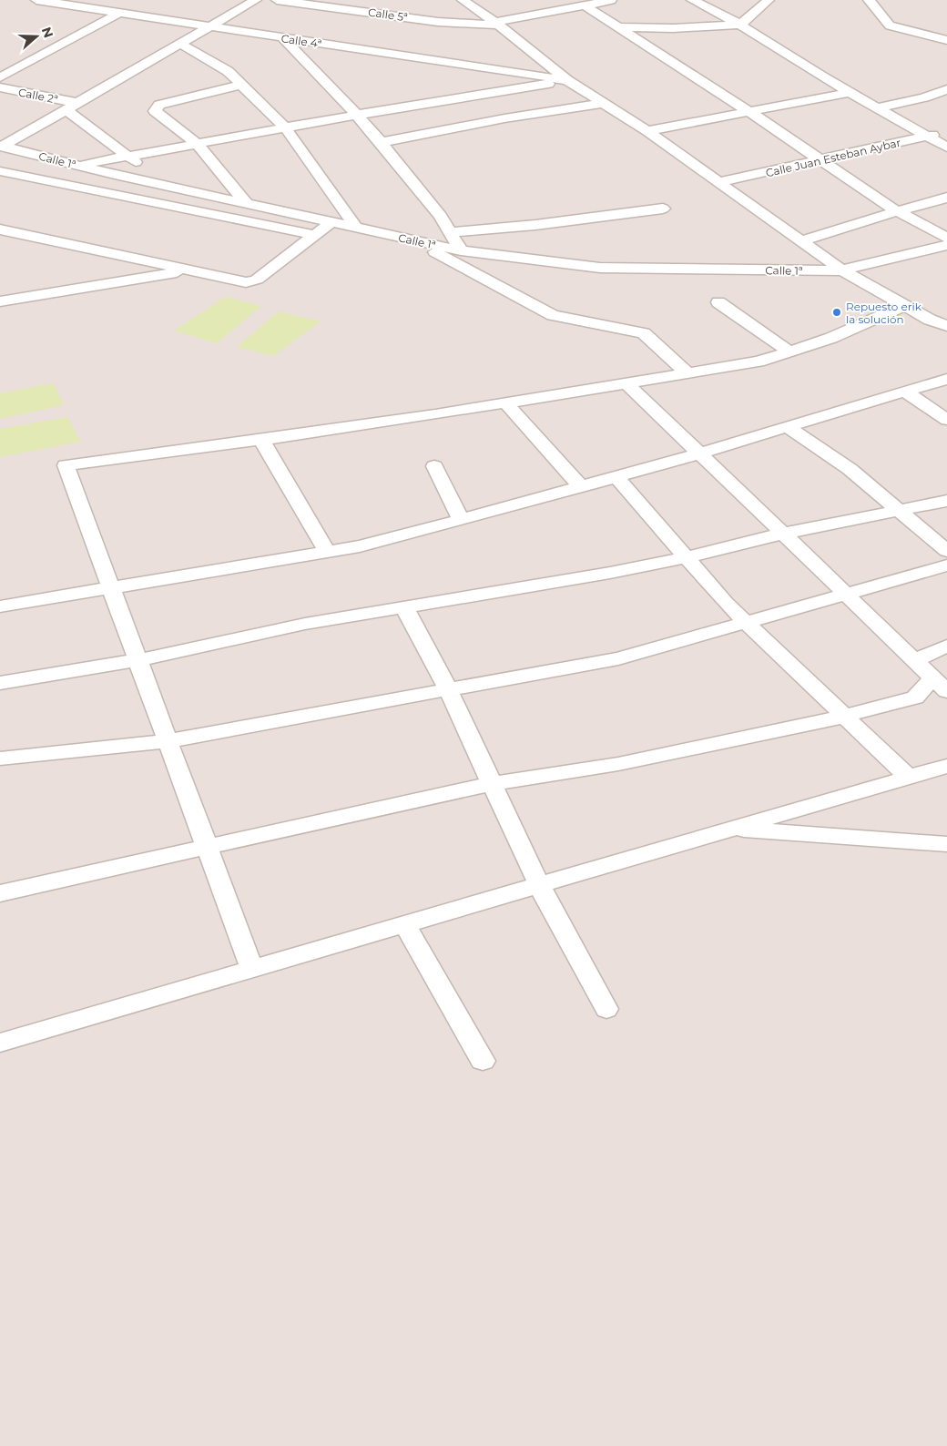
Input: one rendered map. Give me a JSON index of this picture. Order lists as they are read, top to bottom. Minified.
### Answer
{"streets":{"street":["Calle 5ª","Calle 4ª","Calle 2ª","Calle Juan Esteban Aybar","Calle 1ª"]},"places":["Repuesto erik la solución"],"north":"right"}
